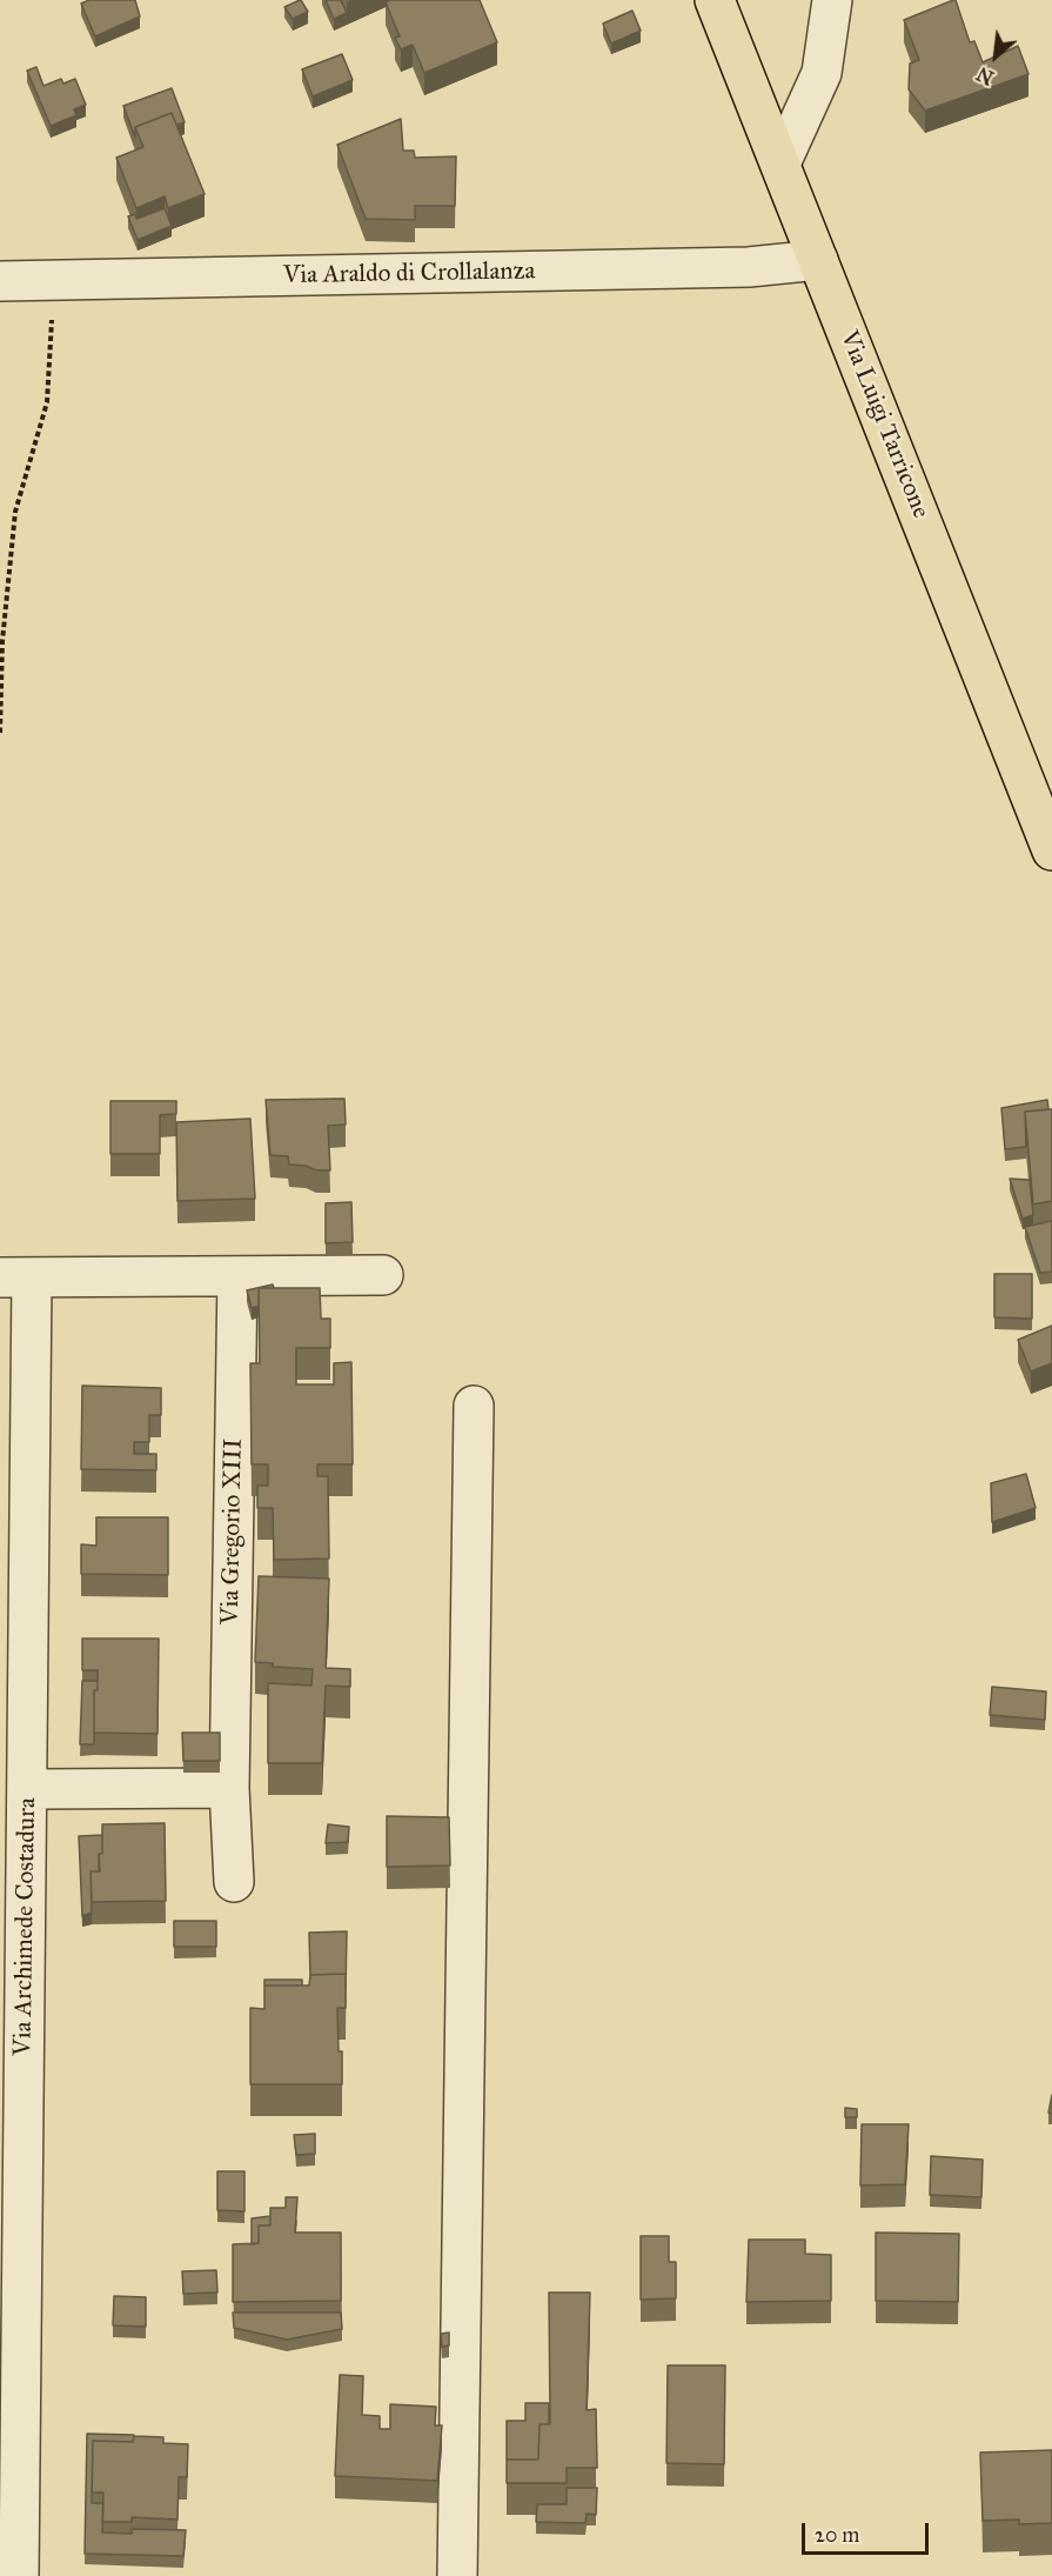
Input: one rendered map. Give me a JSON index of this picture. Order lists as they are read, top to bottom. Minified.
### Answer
{"streets":{"main road":["Via Luigi Tarricone"],"street":["Via Araldo di Crollalanza","Via Gregorio XIII","Via Archimede Costadura"]},"crossings":[["Via Araldo di Crollalanza","Via Luigi Tarricone"]],"scale_bar":"20 m","north":"bottom left"}
